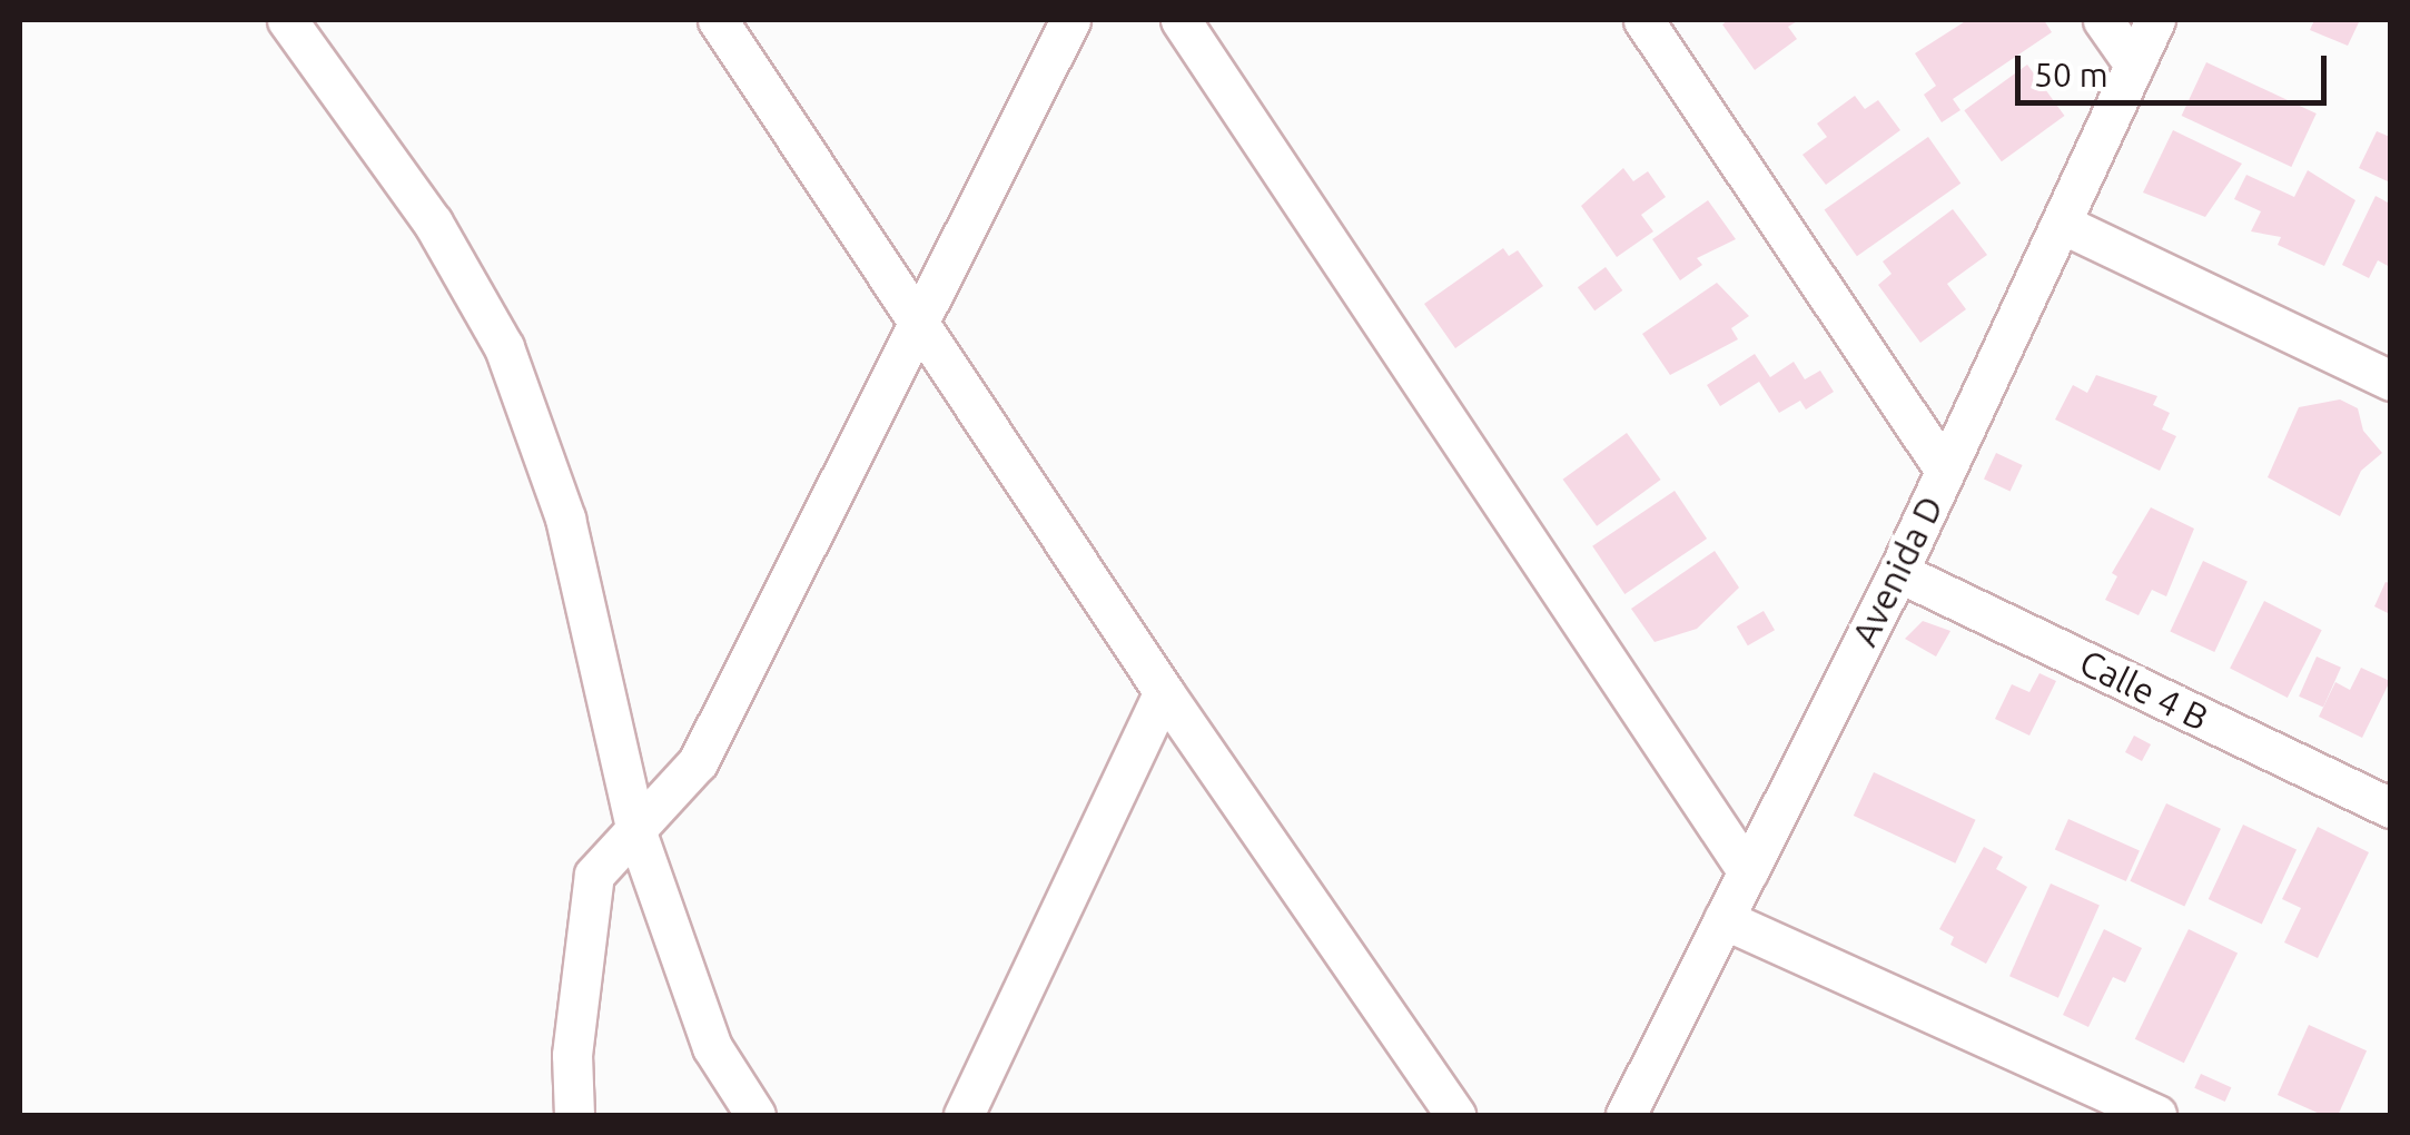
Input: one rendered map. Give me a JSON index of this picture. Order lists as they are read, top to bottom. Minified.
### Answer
{"streets":{"street":["Avenida D","Calle 4 B"]},"crossings":[["Avenida D","Calle 4 B"]],"scale_bar":"50 m"}
